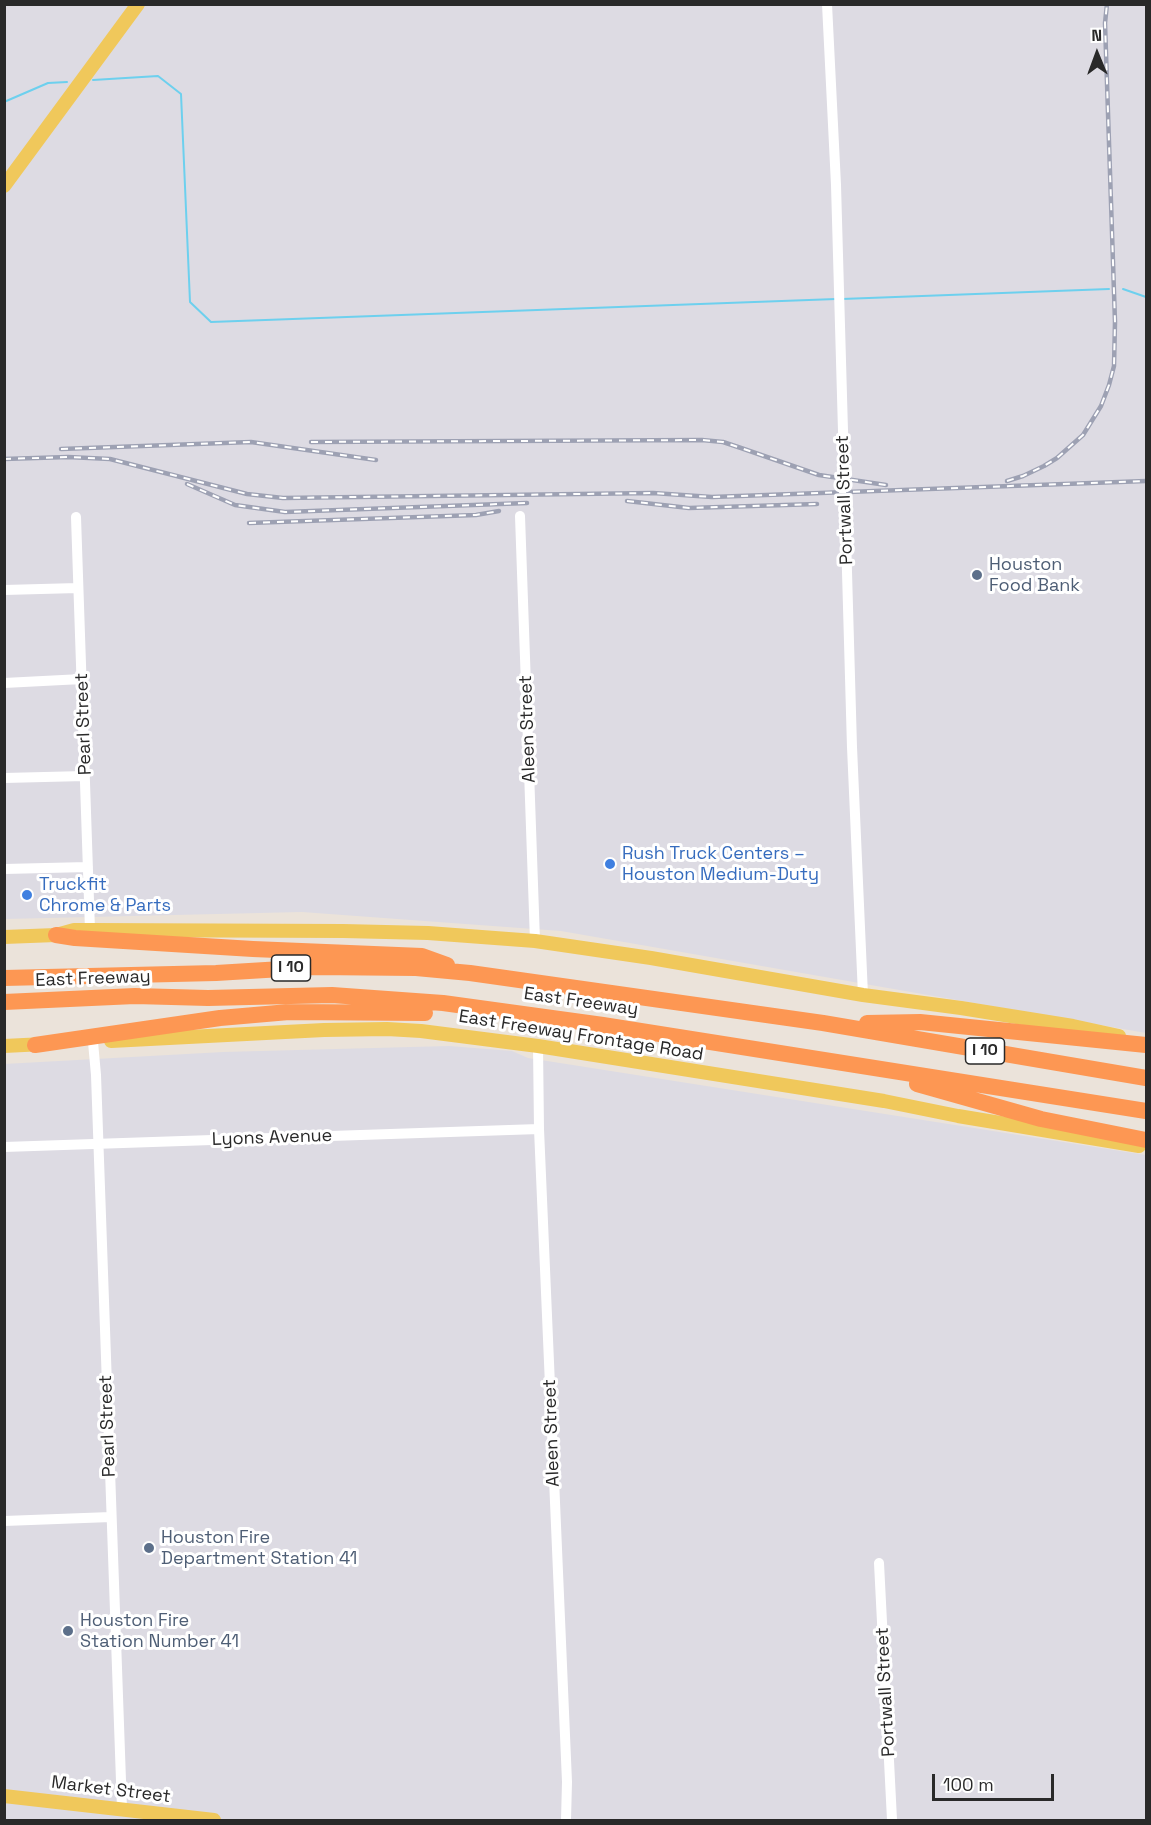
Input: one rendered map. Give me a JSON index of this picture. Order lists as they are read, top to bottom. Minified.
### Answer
{"streets":{"highway":["I 10","East Freeway"],"main road":["East Freeway Frontage Road","Market Street"],"street":["Portwall Street","Pearl Street","Aleen Street","Lyons Avenue"]},"crossings":[["Pearl Street","East Freeway Frontage Road"],["Pearl Street","Lyons Avenue"],["Pearl Street","Market Street"],["Aleen Street","East Freeway Frontage Road"],["Aleen Street","Lyons Avenue"]],"places":["Houston Food Bank","Rush Truck Centers – Houston Medium-Duty","Truckfit Chrome & Parts","Houston Fire Department Station 41","Houston Fire Station Number 41"],"scale_bar":"100 m","north":"top"}
